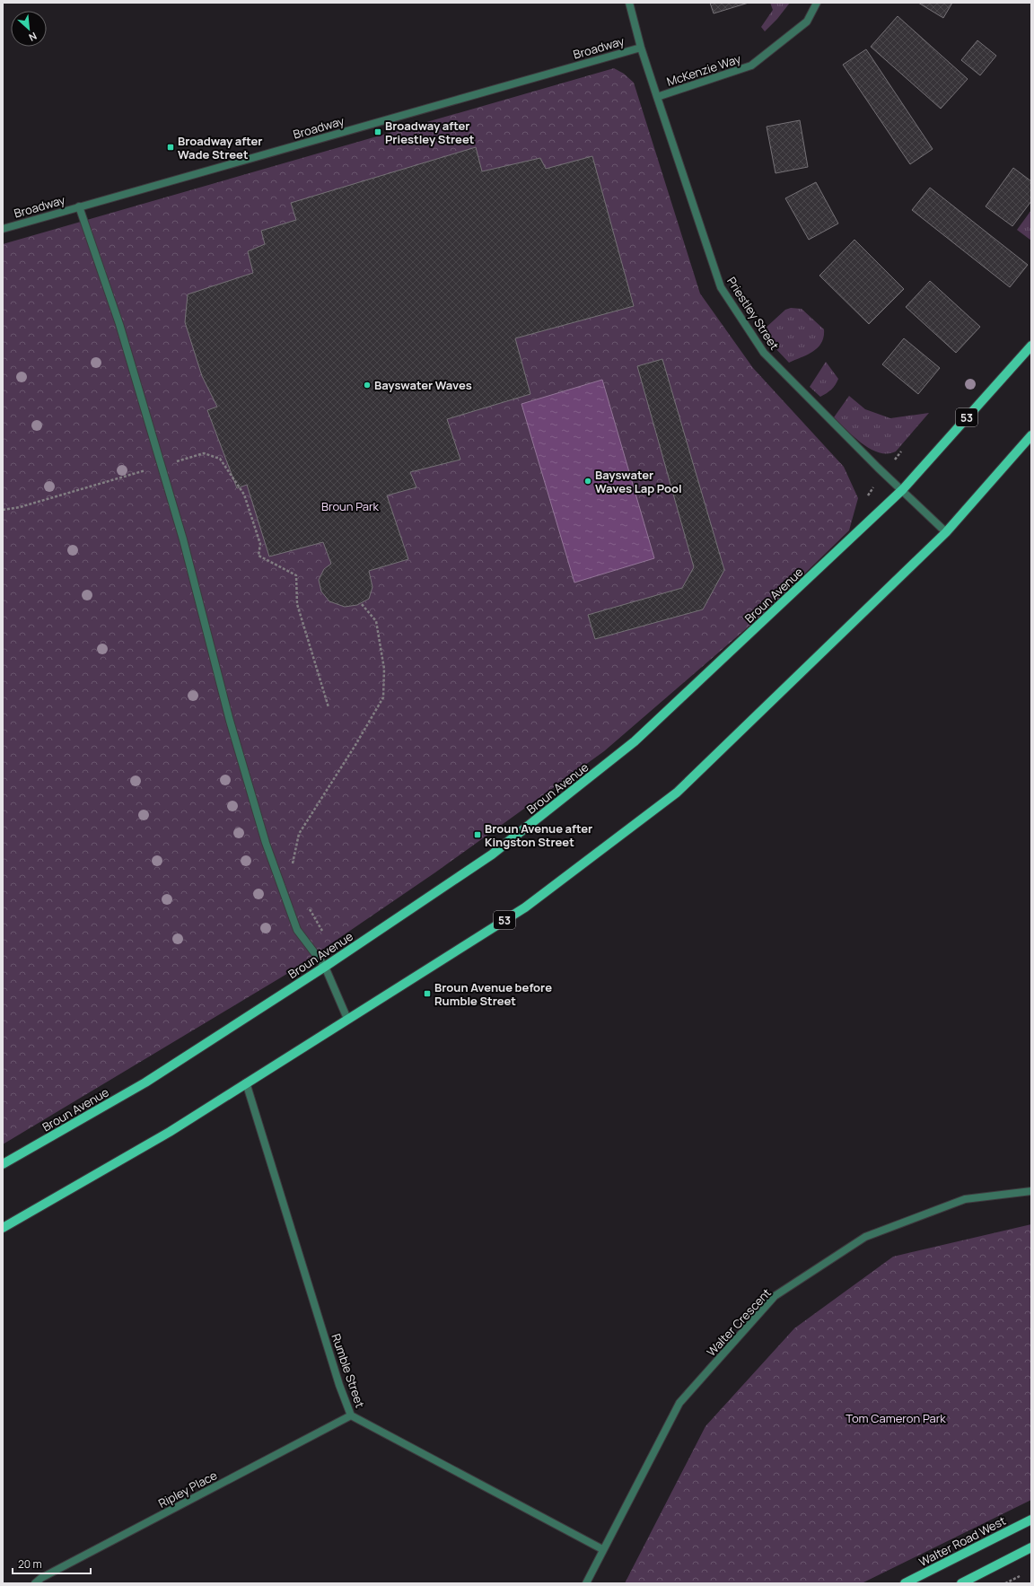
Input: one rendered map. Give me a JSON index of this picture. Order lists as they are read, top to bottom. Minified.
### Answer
{"streets":{"main road":["53","Broun Avenue","Walter Road West"],"street":["Broadway","McKenzie Way","Priestley Street","Walter Crescent","Rumble Street","Ripley Place"]},"crossings":[["Broadway","Priestley Street"],["McKenzie Way","Priestley Street"],["Priestley Street","53"],["Priestley Street","Broun Avenue"],["53","Rumble Street"],["Walter Crescent","Rumble Street"],["Rumble Street","Ripley Place"]],"parks":["Broun Park","Tom Cameron Park"],"places":{"transit":["Broadway after Priestley Street","Broadway after Wade Street","Broun Avenue after Kingston Street","Broun Avenue before Rumble Street"],"other":["Bayswater Waves","Bayswater Waves Lap Pool"]},"scale_bar":"20 m","north":"bottom right"}
